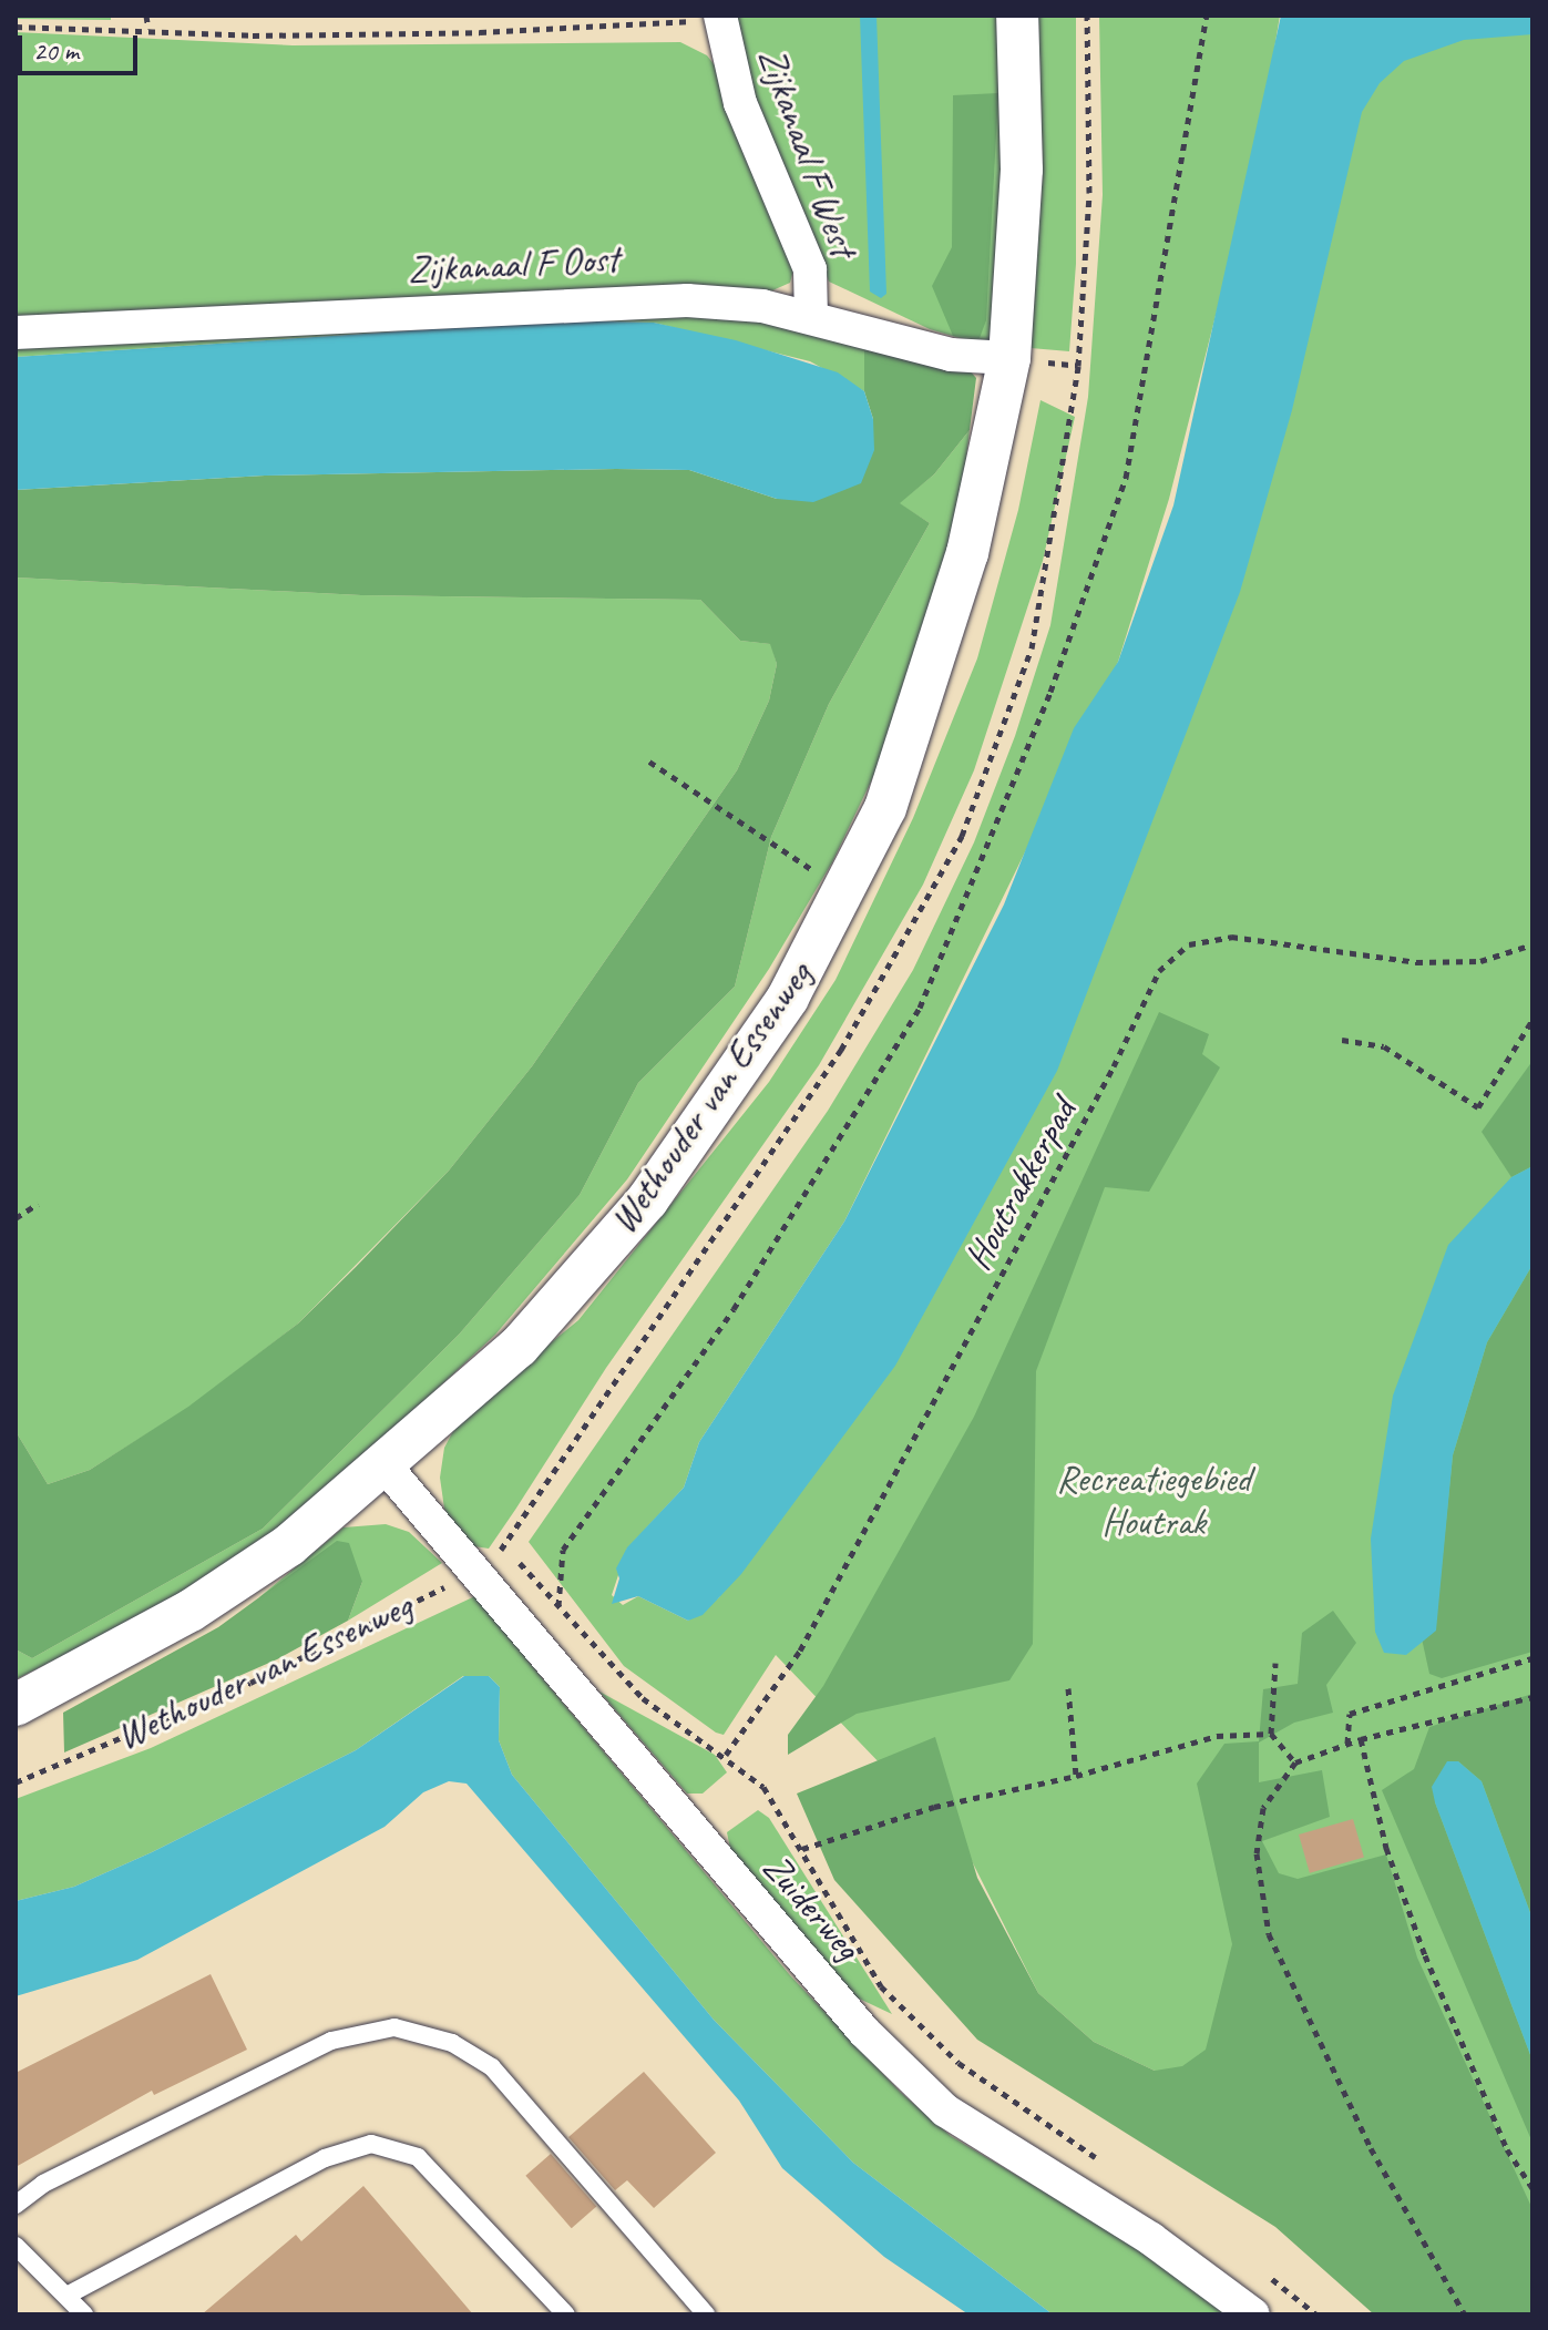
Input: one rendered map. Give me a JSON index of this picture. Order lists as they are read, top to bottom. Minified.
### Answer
{"streets":{"street":["Zijkanaal F West","Zijkanaal F Oost","Wethouder van Essenweg","Zuiderweg"],"path":["Houtrakkerpad"]},"crossings":[["Zijkanaal F West","Zijkanaal F Oost"],["Zijkanaal F Oost","Wethouder van Essenweg"],["Wethouder van Essenweg","Zuiderweg"]],"parks":["Recreatiegebied Houtrak"],"scale_bar":"20 m"}
